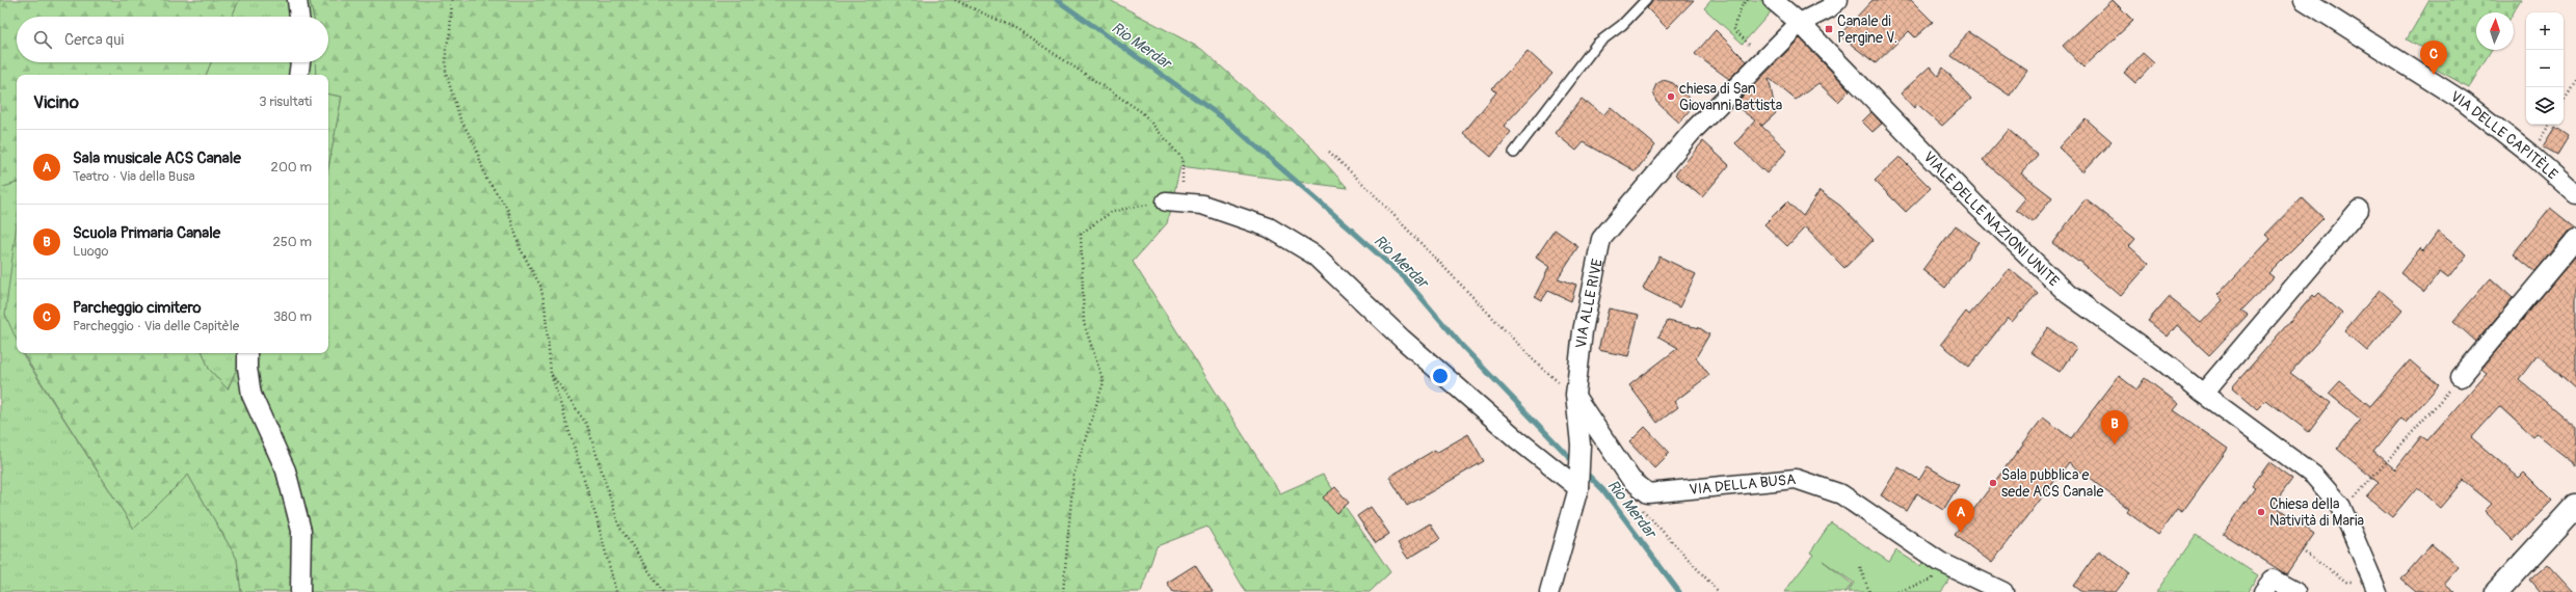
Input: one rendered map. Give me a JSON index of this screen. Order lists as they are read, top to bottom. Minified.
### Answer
{"streets":{"street":["VIA DELLE CAPITÈLE","VIALE DELLE NAZIONI UNITE","VIA ALLE RIVE","VIA DELLA BUSA"]},"crossings":[["VIALE DELLE NAZIONI UNITE","VIA ALLE RIVE"],["VIA ALLE RIVE","VIA DELLA BUSA"]],"water":["Rio Merdar"],"places":{"transit":["Canale di Pergine V."],"other":["chiesa di San Giovanni Battista","Sala pubblica e sede ACS Canale","Chiesa della Natività di Maria"]},"north":"top","page":{"map_buttons":["+","−"],"search":"Cerca qui","pins":["C","B","A"],"heading":["Vicino","3 risultati"],"list":[{"mark":"A","name":"Sala musicale ACS Canale","note":"Teatro · Via della Busa","value":"200 m"},{"mark":"B","name":"Scuola Primaria Canale","note":"Luogo","value":"250 m"},{"mark":"C","name":"Parcheggio cimitero","note":"Parcheggio · Via delle Capitèle","value":"380 m"}]}}
